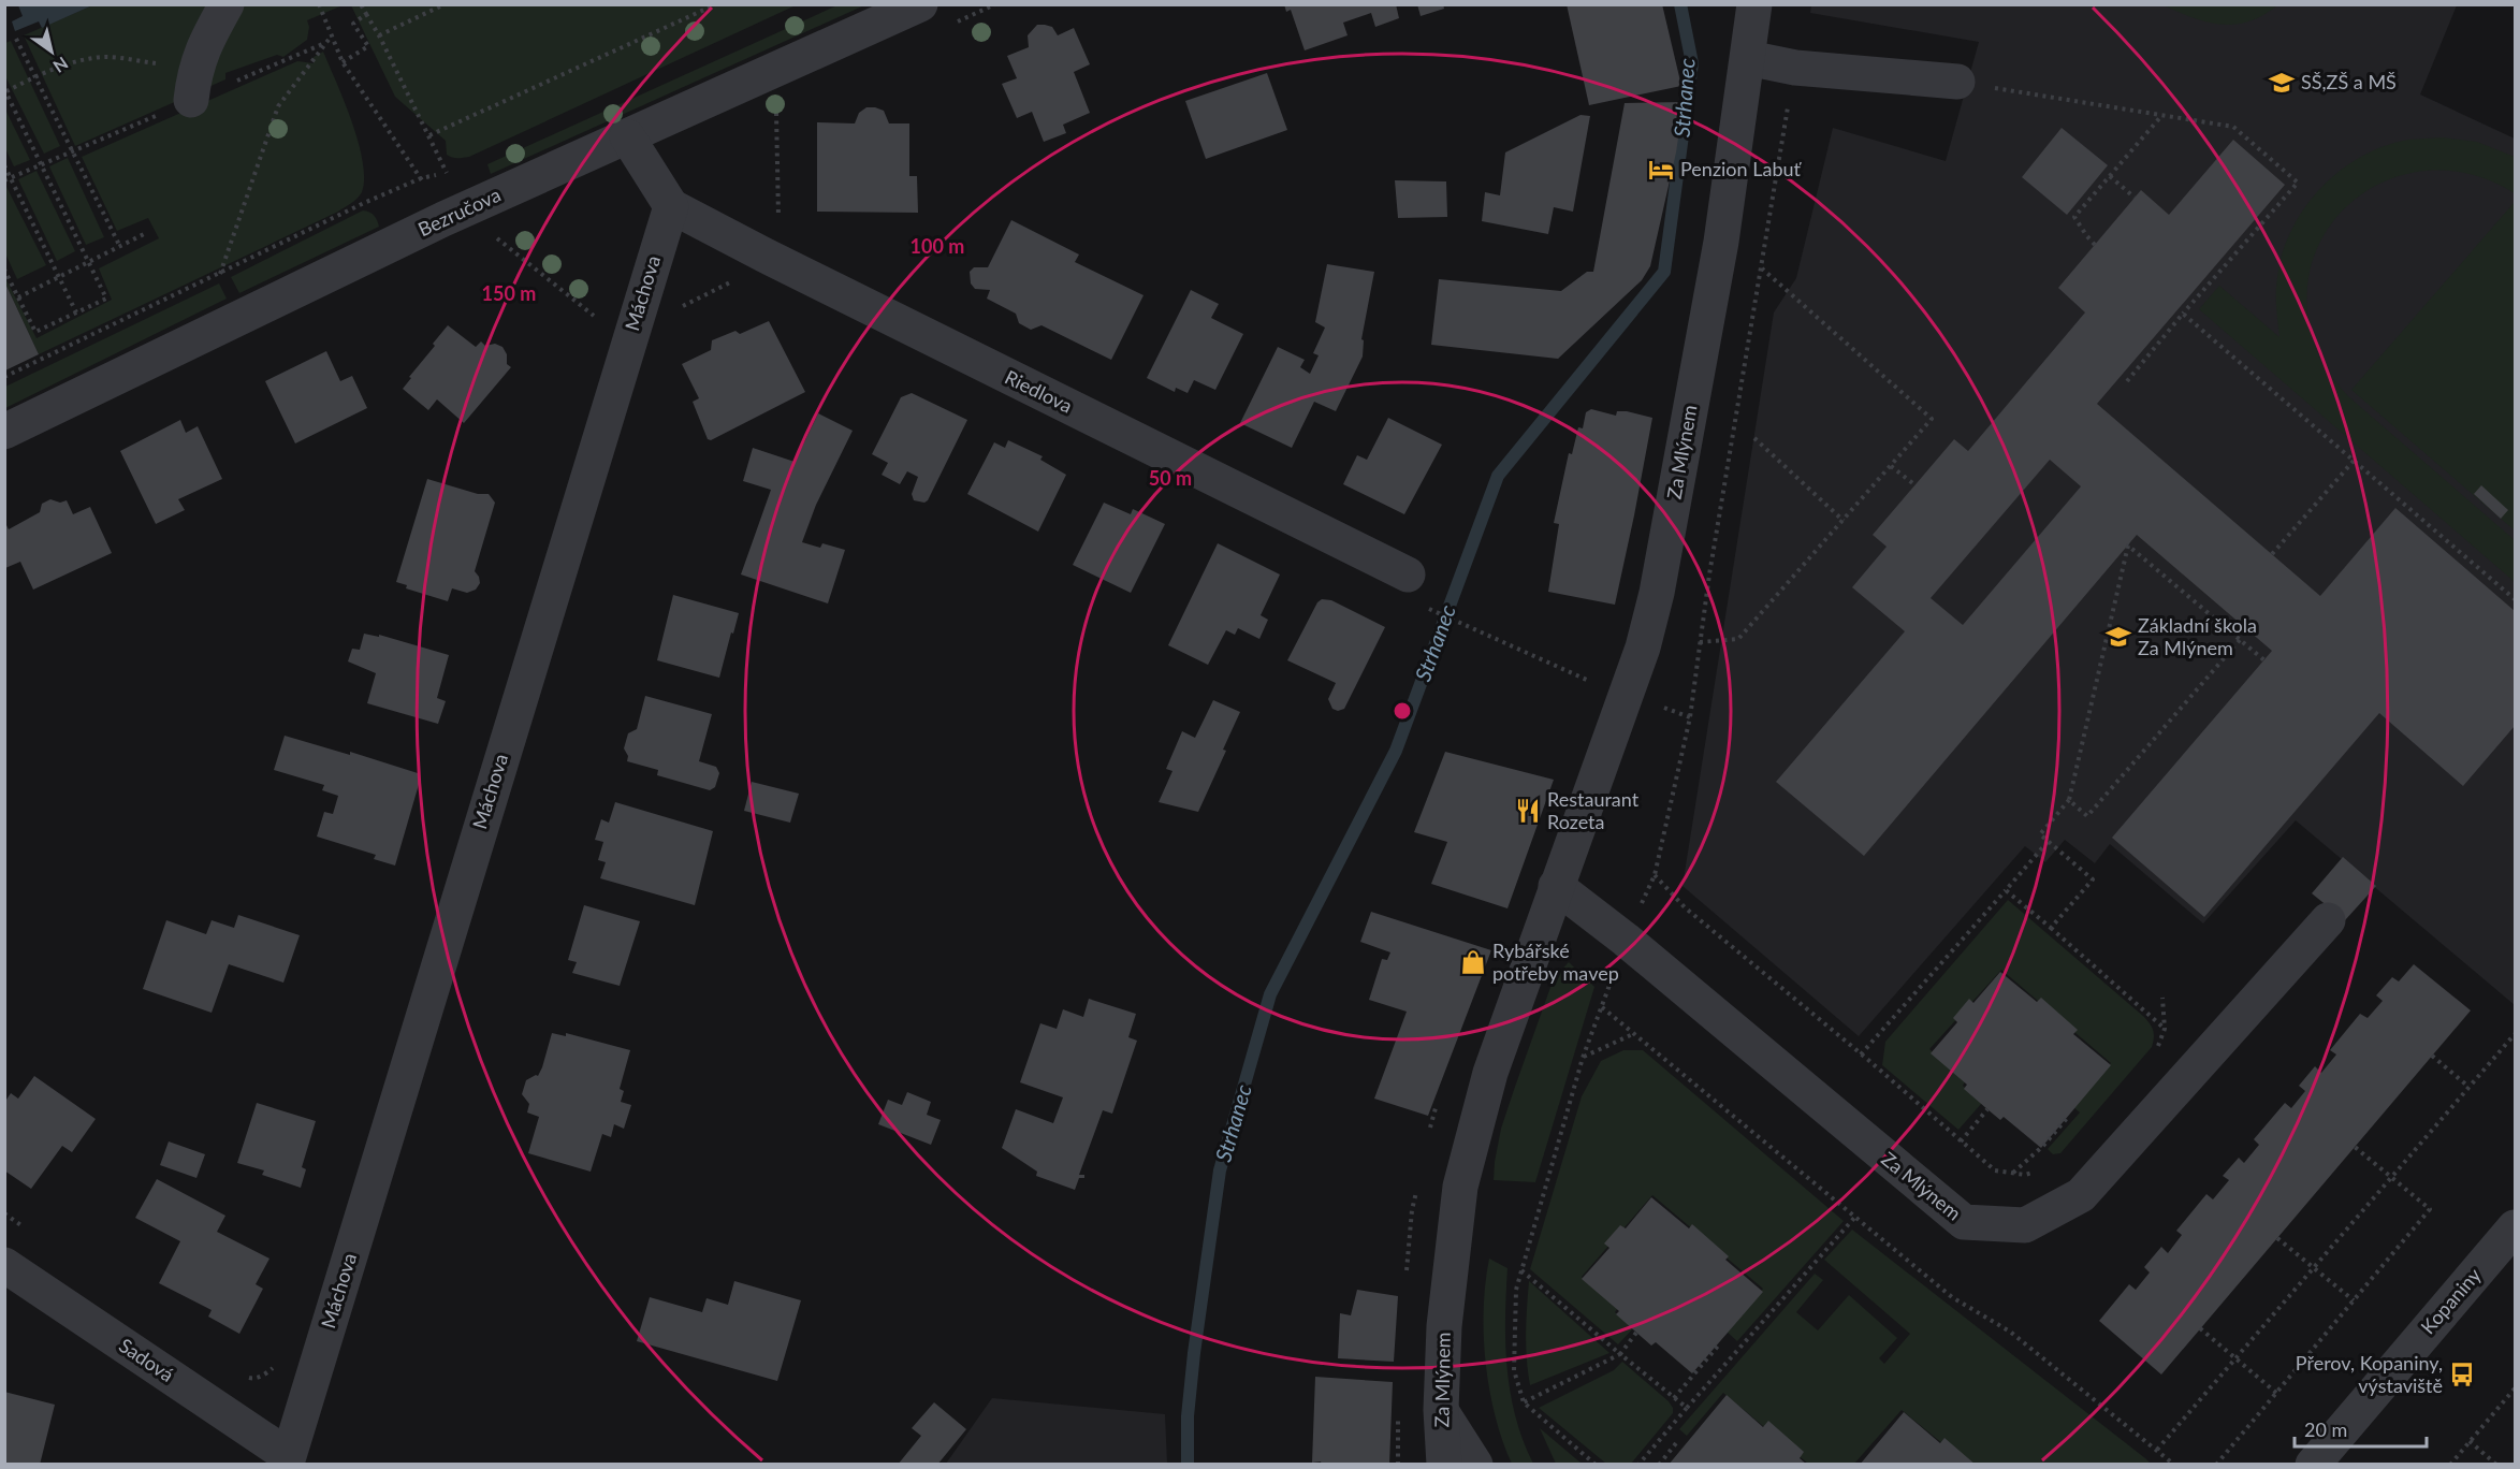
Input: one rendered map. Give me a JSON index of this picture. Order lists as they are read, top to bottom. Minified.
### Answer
{"streets":{"street":["Bezručova","Máchova","Riedlova","Za Mlýnem","Kopaniny","Sadová"]},"crossings":[["Máchova","Riedlova"],["Máchova","Sadová"]],"water":["Strhanec"],"places":{"school or university":["SŠ,ZŠ a MŠ","Základní škola Za Mlýnem"],"hotel":["Penzion Labuť"],"restaurant":["Restaurant Rozeta"],"shop":["Rybářské potřeby mavep"],"bus stop":["Přerov, Kopaniny, výstaviště"]},"scale_bar":"20 m","north":"bottom right","rings":["100 m","150 m","50 m"]}
